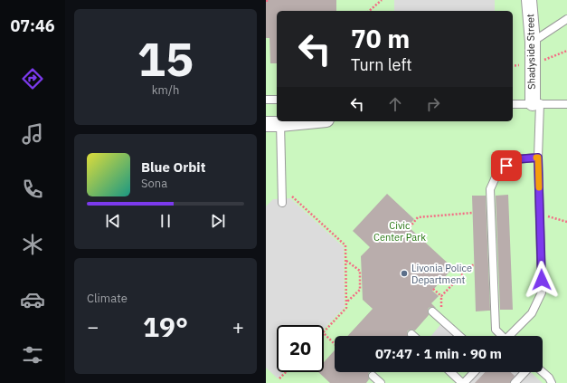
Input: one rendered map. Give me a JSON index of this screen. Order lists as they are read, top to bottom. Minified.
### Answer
{"streets":{"street":["Shadyside Street"]},"parks":["Civic Center Park"],"places":["Livonia Police Department"],"page":{"tabs":"07:46","tile":[["15","km/h"],"Climate"],"turn":["70 m","Turn left"],"song":["Blue Orbit","Sona"],"heat":["−","19°","+"],"limit":"20","trip":"07:47 · 1 min · 90 m"}}
